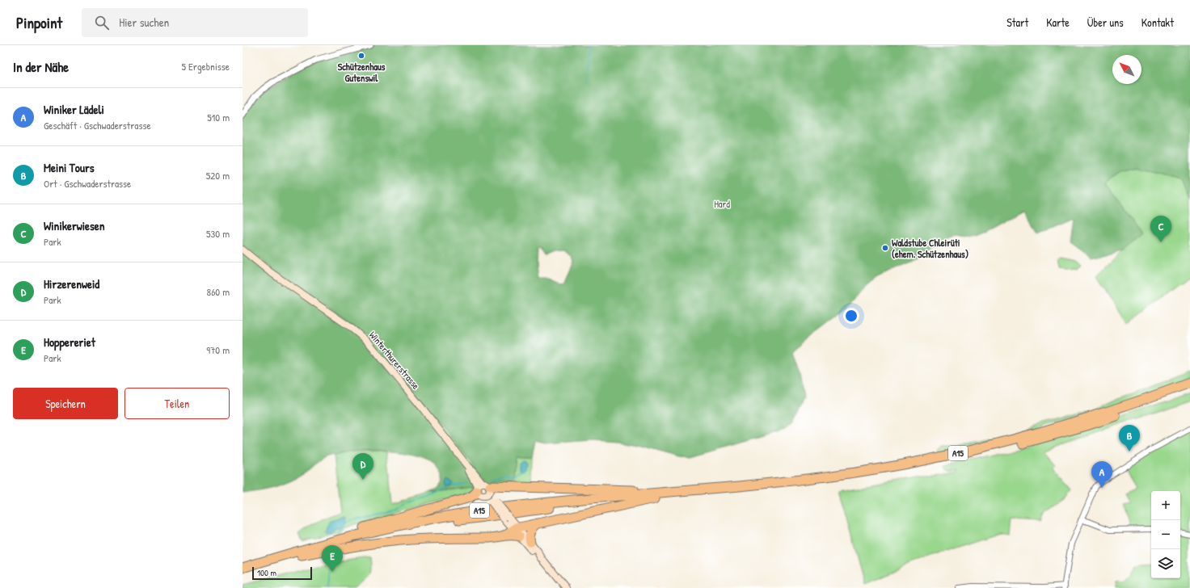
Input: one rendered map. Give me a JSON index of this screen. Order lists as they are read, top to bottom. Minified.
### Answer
{"streets":{"highway":["A15"],"main road":["Winterthurerstrasse"]},"parks":["Hard"],"places":["Schützenhaus Gutenswil","Waldstube Chleirüti (ehem. Schützenhaus)"],"scale_bar":"100 m","north":"top left","page":{"header":"Pinpoint","search":"Hier suchen","nav":["Start","Karte","Über uns","Kontakt"],"heading":["In der Nähe","5 Ergebnisse"],"list":[{"mark":"A","name":"Winiker Lädeli","note":"Geschäft · Gschwaderstrasse","value":"510 m"},{"mark":"B","name":"Meini Tours","note":"Ort · Gschwaderstrasse","value":"520 m"},{"mark":"C","name":"Winikerwiesen","note":"Park","value":"530 m"},{"mark":"D","name":"Hirzerenweid","note":"Park","value":"860 m"},{"mark":"E","name":"Hoppereriet","note":"Park","value":"970 m"}],"pins":["C","B","D","A","E"],"buttons":["Speichern","Teilen"],"map_buttons":["+","−"],"scale":"100 m"}}
